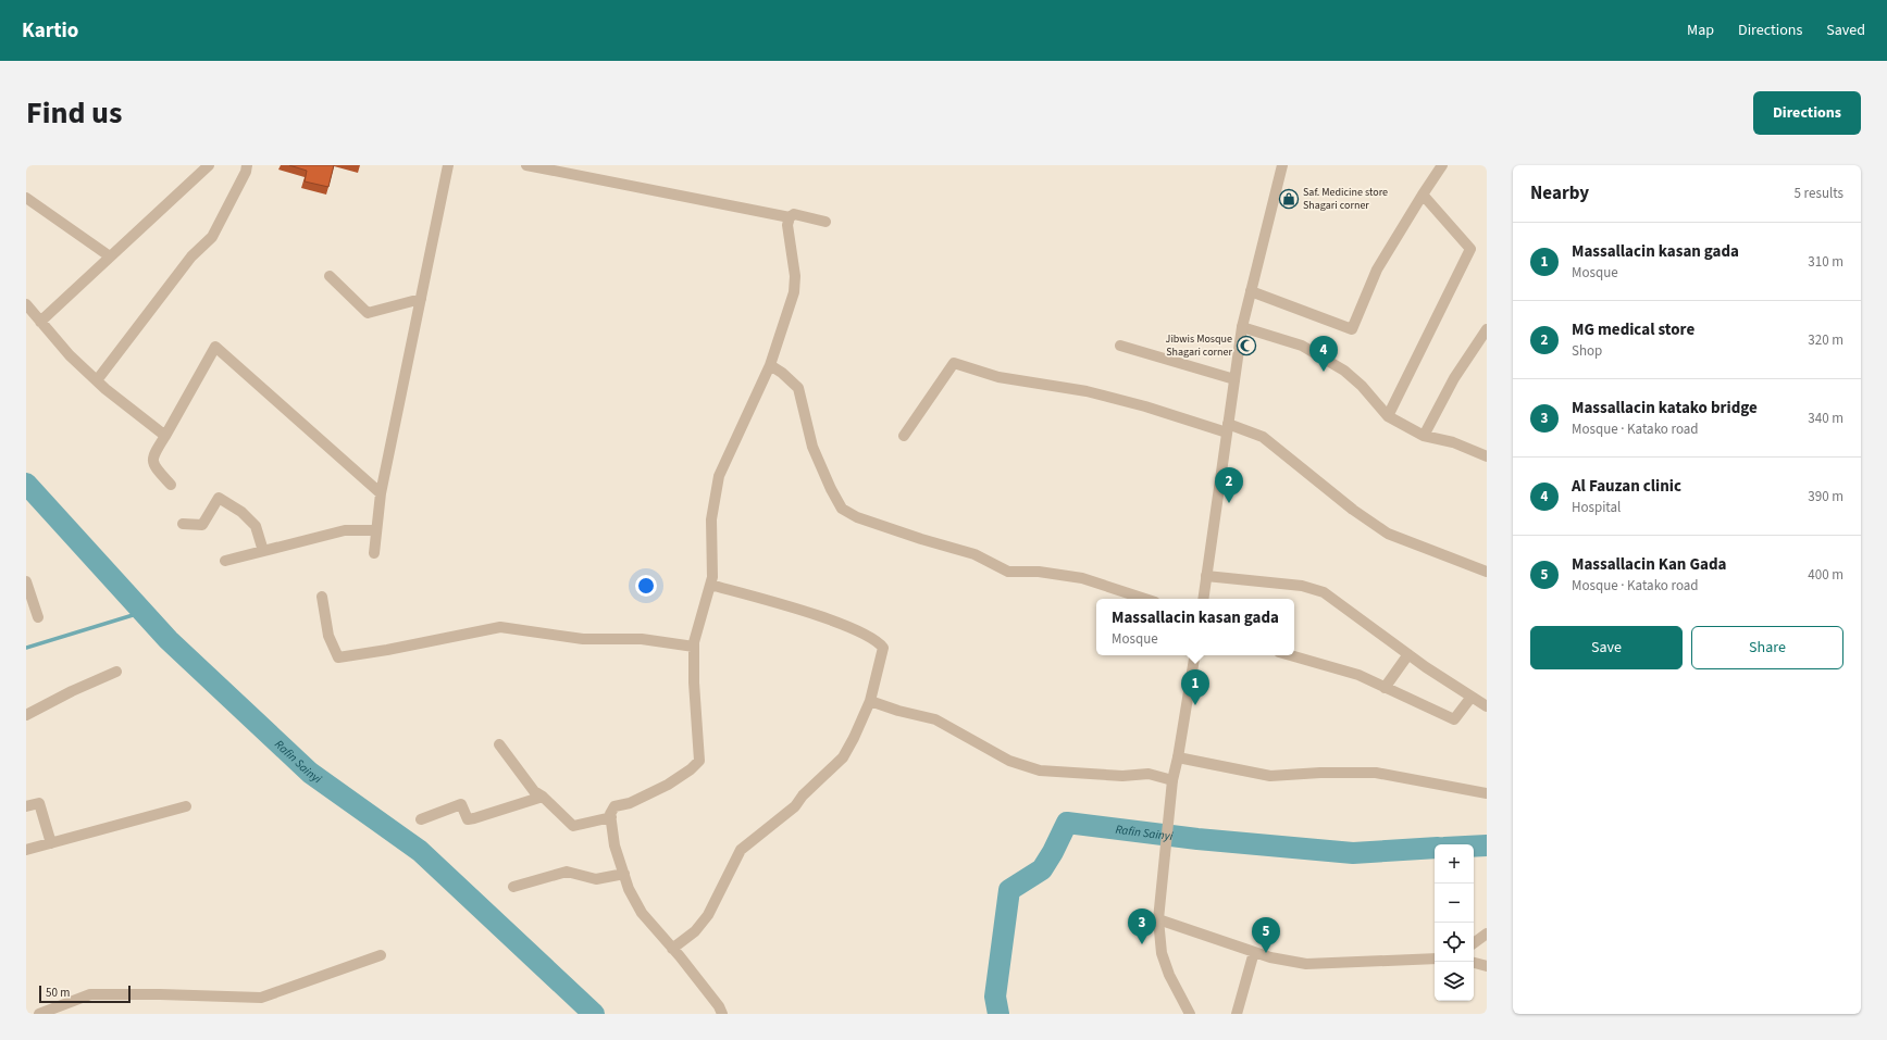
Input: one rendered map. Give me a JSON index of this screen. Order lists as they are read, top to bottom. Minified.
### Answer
{"water":["Rafin Sainyi"],"places":{"shop":["Saf. Medicine store Shagari corner"],"mosque":["Jibwis Mosque Shagari corner"]},"scale_bar":"50 m","page":{"header":"Kartio","nav":["Map","Directions","Saved"],"title":"Find us","buttons":["Directions",["Save","Share"]],"heading":["Nearby","5 results"],"list":[{"mark":"1","name":"Massallacin kasan gada","note":"Mosque","value":"310 m"},{"mark":"2","name":"MG medical store","note":"Shop","value":"320 m"},{"mark":"3","name":"Massallacin katako bridge","note":"Mosque · Katako road","value":"340 m"},{"mark":"4","name":"Al Fauzan clinic","note":"Hospital","value":"390 m"},{"mark":"5","name":"Massallacin Kan Gada","note":"Mosque · Katako road","value":"400 m"}],"pins":["4","2","1","3","5"],"popup":["Massallacin kasan gada","Mosque"],"map_buttons":["+","−"],"scale":"50 m"}}
